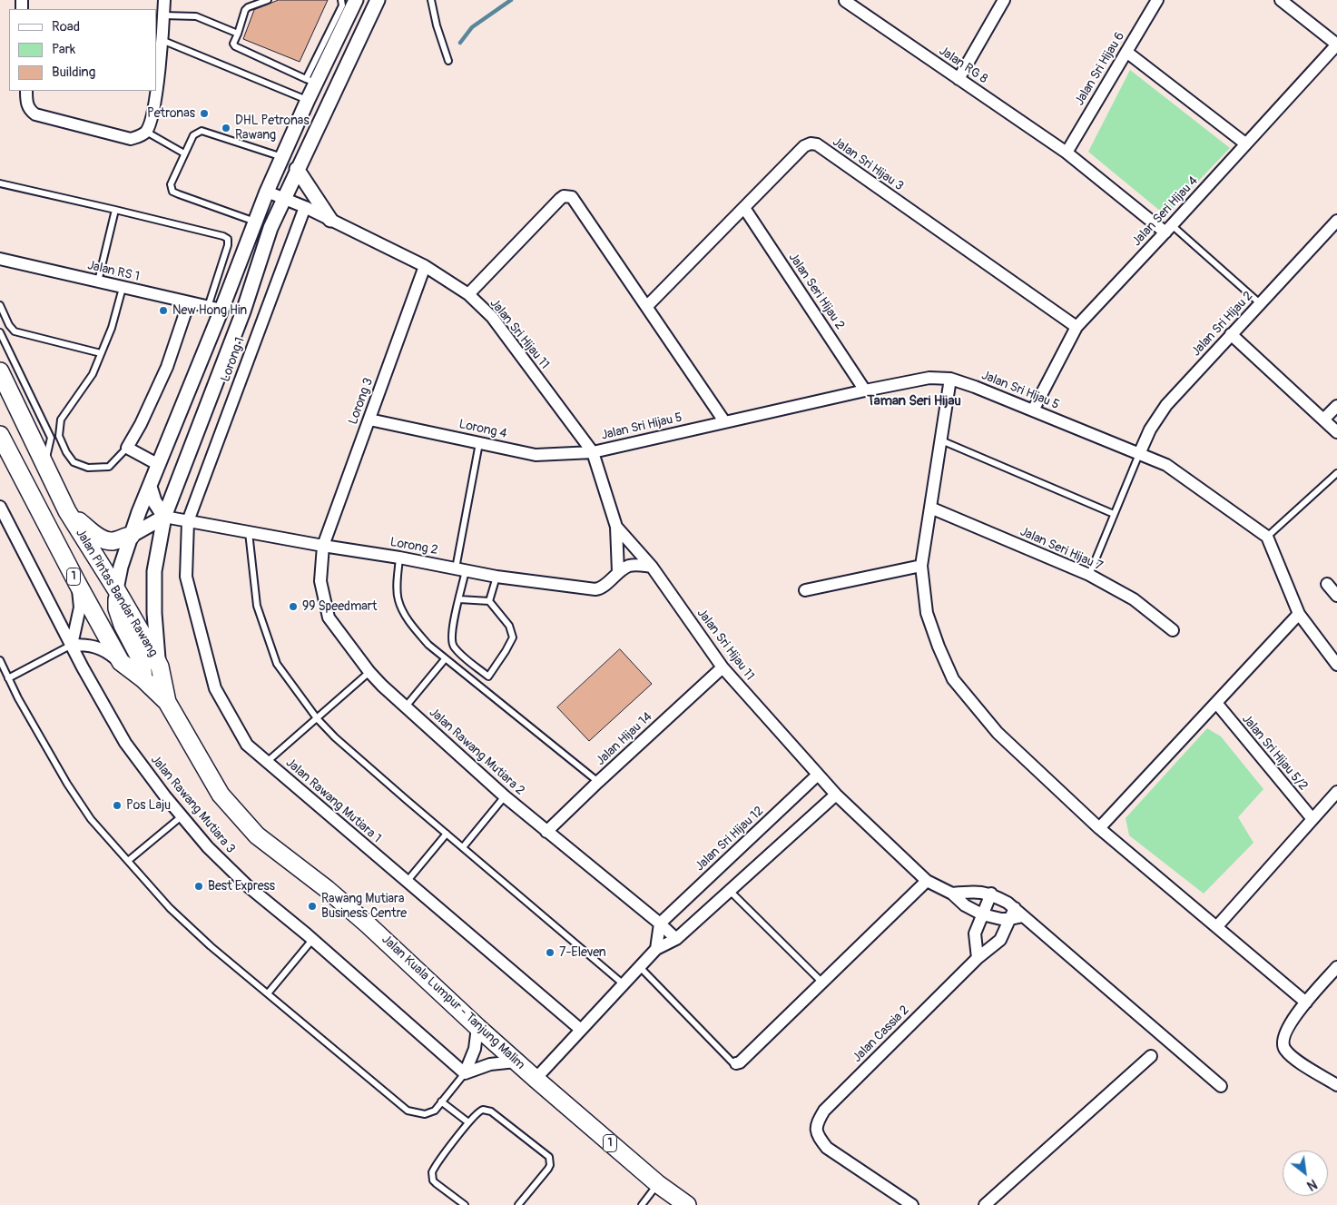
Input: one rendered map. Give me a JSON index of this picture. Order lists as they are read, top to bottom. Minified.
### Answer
{"streets":{"main road":["1","Jalan Pintas Bandar Rawang","Jalan Kuala Lumpur - Tanjung Malim"],"street":["Jalan RG 8","Jalan Sri Hijau 6","Jalan Sri Hijau 3","Jalan Seri Hijau 4","Jalan RS 1","Jalan Seri Hijau 2","Jalan Sri Hijau 2","Jalan Sri Hijau 11","Lorong 1","Jalan Sri Hijau 5","Lorong 3","Lorong 4","Lorong 2","Jalan Seri Hijau 7","Jalan Hijau 14","Jalan Rawang Mutiara 2","Jalan Sri Hijau 5/2","Jalan Rawang Mutiara 1","Jalan Rawang Mutiara 3","Jalan Sri Hijau 12","Jalan Cassia 2"]},"crossings":[["Jalan RG 8","Jalan Sri Hijau 6"],["Jalan RG 8","Jalan Seri Hijau 4"],["Jalan Sri Hijau 3","Jalan Seri Hijau 4"],["Jalan Sri Hijau 3","Jalan Seri Hijau 2"],["Jalan Seri Hijau 4","Jalan Sri Hijau 5"],["Jalan Seri Hijau 2","Jalan Sri Hijau 5"],["Jalan Sri Hijau 2","Jalan Sri Hijau 5"],["Jalan Sri Hijau 11","Lorong 1"],["Jalan Sri Hijau 11","Jalan Sri Hijau 5"],["Jalan Sri Hijau 11","Lorong 3"],["Jalan Sri Hijau 11","Lorong 4"],["Jalan Sri Hijau 11","Lorong 2"],["Jalan Sri Hijau 11","Jalan Hijau 14"],["Jalan Sri Hijau 11","Jalan Sri Hijau 12"],["Jalan Sri Hijau 11","Jalan Cassia 2"],["Lorong 1","Lorong 2"],["Lorong 1","Jalan Rawang Mutiara 1"],["Jalan Sri Hijau 5","Lorong 4"],["Lorong 3","Lorong 4"],["Lorong 3","Lorong 2"],["Lorong 3","Jalan Rawang Mutiara 2"],["Lorong 2","Jalan Rawang Mutiara 2"],["Lorong 2","Jalan Rawang Mutiara 1"],["Jalan Pintas Bandar Rawang","Jalan Kuala Lumpur - Tanjung Malim"],["Jalan Hijau 14","Jalan Rawang Mutiara 2"],["Jalan Rawang Mutiara 2","Jalan Sri Hijau 12"]],"districts":["Taman Seri Hijau"],"places":["Petronas","DHL Petronas Rawang","New Hong Hin","99 Speedmart","Pos Laju","Best Express","Rawang Mutiara Business Centre","7-Eleven"],"legend":["Road","Park","Building"],"north":"bottom right"}
